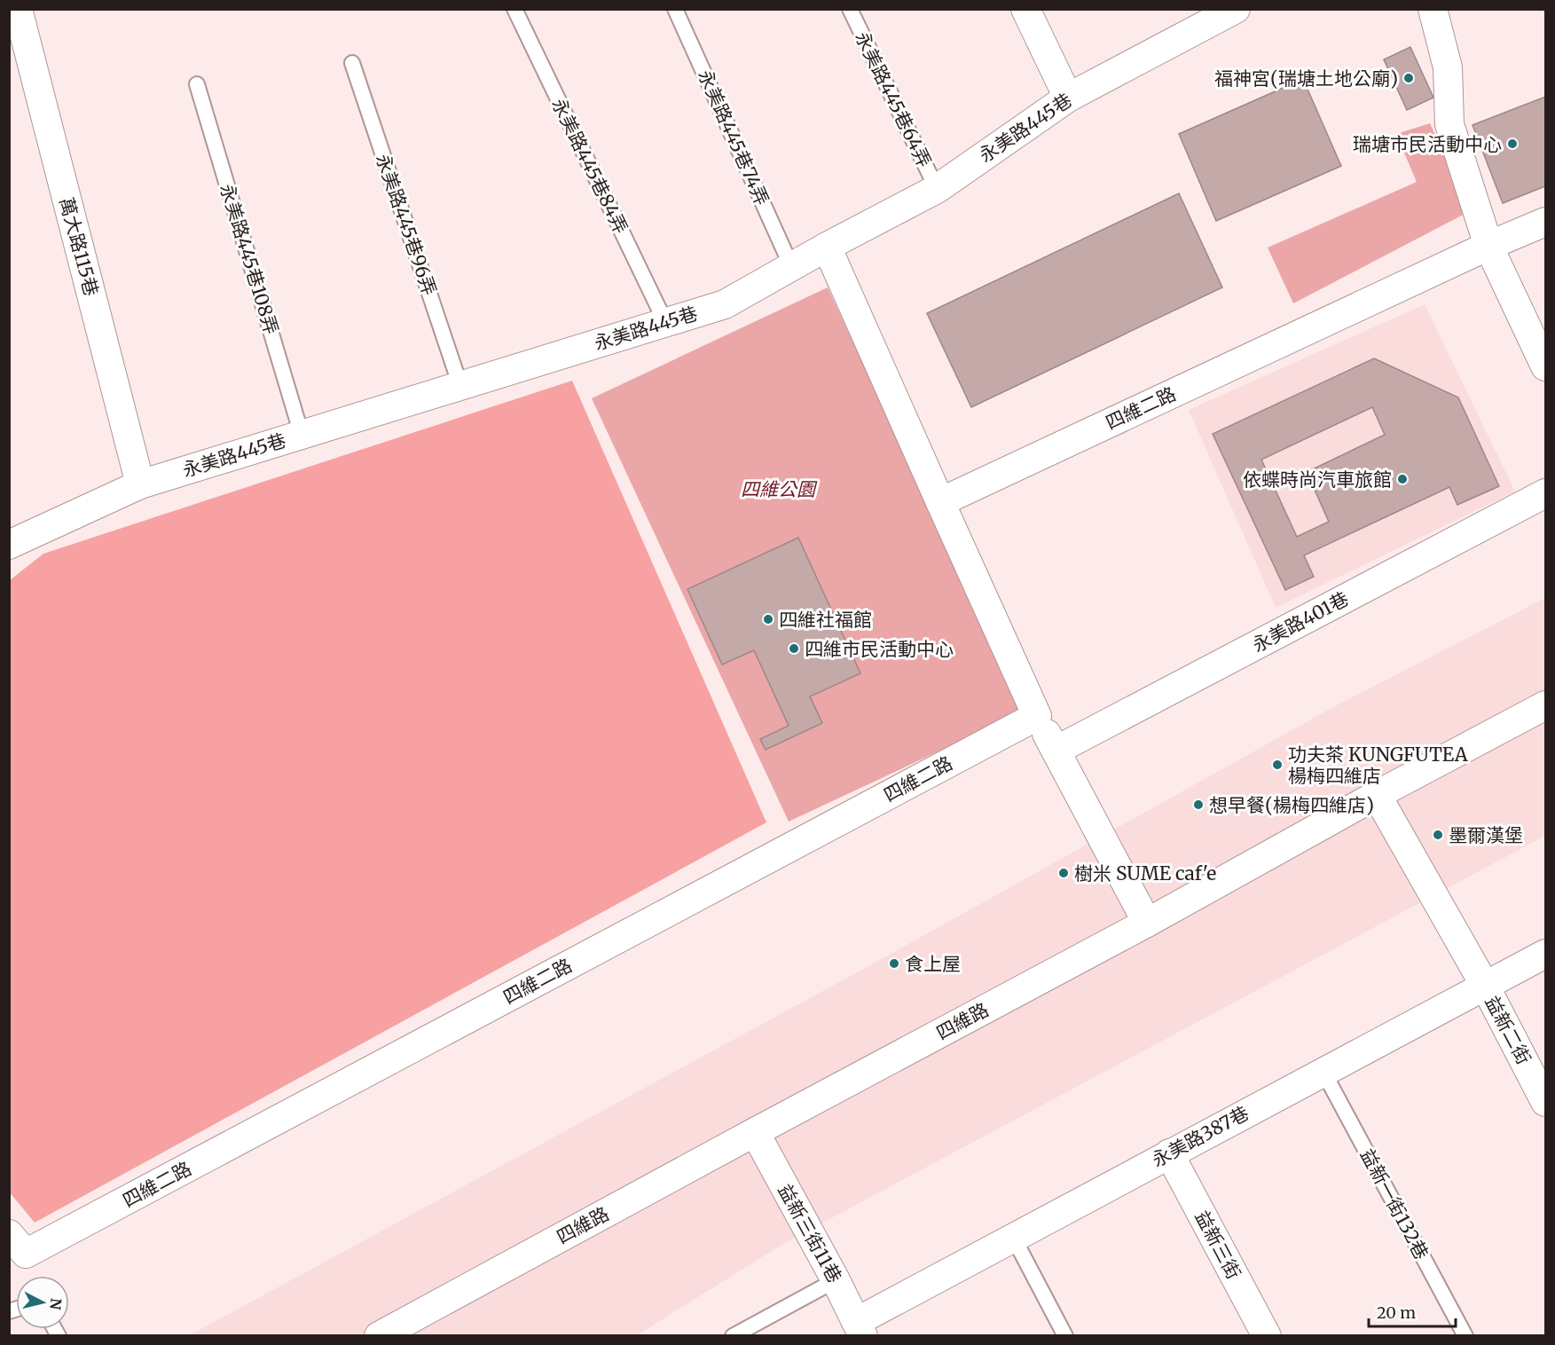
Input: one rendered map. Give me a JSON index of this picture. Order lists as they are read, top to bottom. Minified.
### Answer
{"streets":{"street":["永美路445巷","萬大路115巷","四維二路","永美路401巷","四維路","益新二街","永美路387巷","益新三街11巷","益新三街"],"lane":["永美路445巷64弄","永美路445巷74弄","永美路445巷84弄","永美路445巷96弄","永美路445巷108弄","益新一街132巷"]},"crossings":[["永美路445巷64弄","永美路445巷"],["永美路445巷","永美路445巷74弄"],["永美路445巷","永美路445巷84弄"],["永美路445巷","永美路445巷96弄"],["永美路445巷","萬大路115巷"],["永美路445巷","永美路445巷108弄"],["四維路","益新二街"],["四維路","益新三街11巷"],["益新二街","永美路387巷"],["永美路387巷","益新一街132巷"],["永美路387巷","益新三街11巷"],["永美路387巷","益新三街"]],"parks":["四維公園"],"places":["福神宮(瑞塘土地公廟)","瑞塘市民活動中心","依蝶時尚汽車旅館","四維社福館","四維市民活動中心","功夫茶 KUNGFUTEA 楊梅四維店","想早餐(楊梅四維店)","墨爾漢堡","樹米 SUME caf'e","食上屋"],"scale_bar":"20 m","north":"right"}
